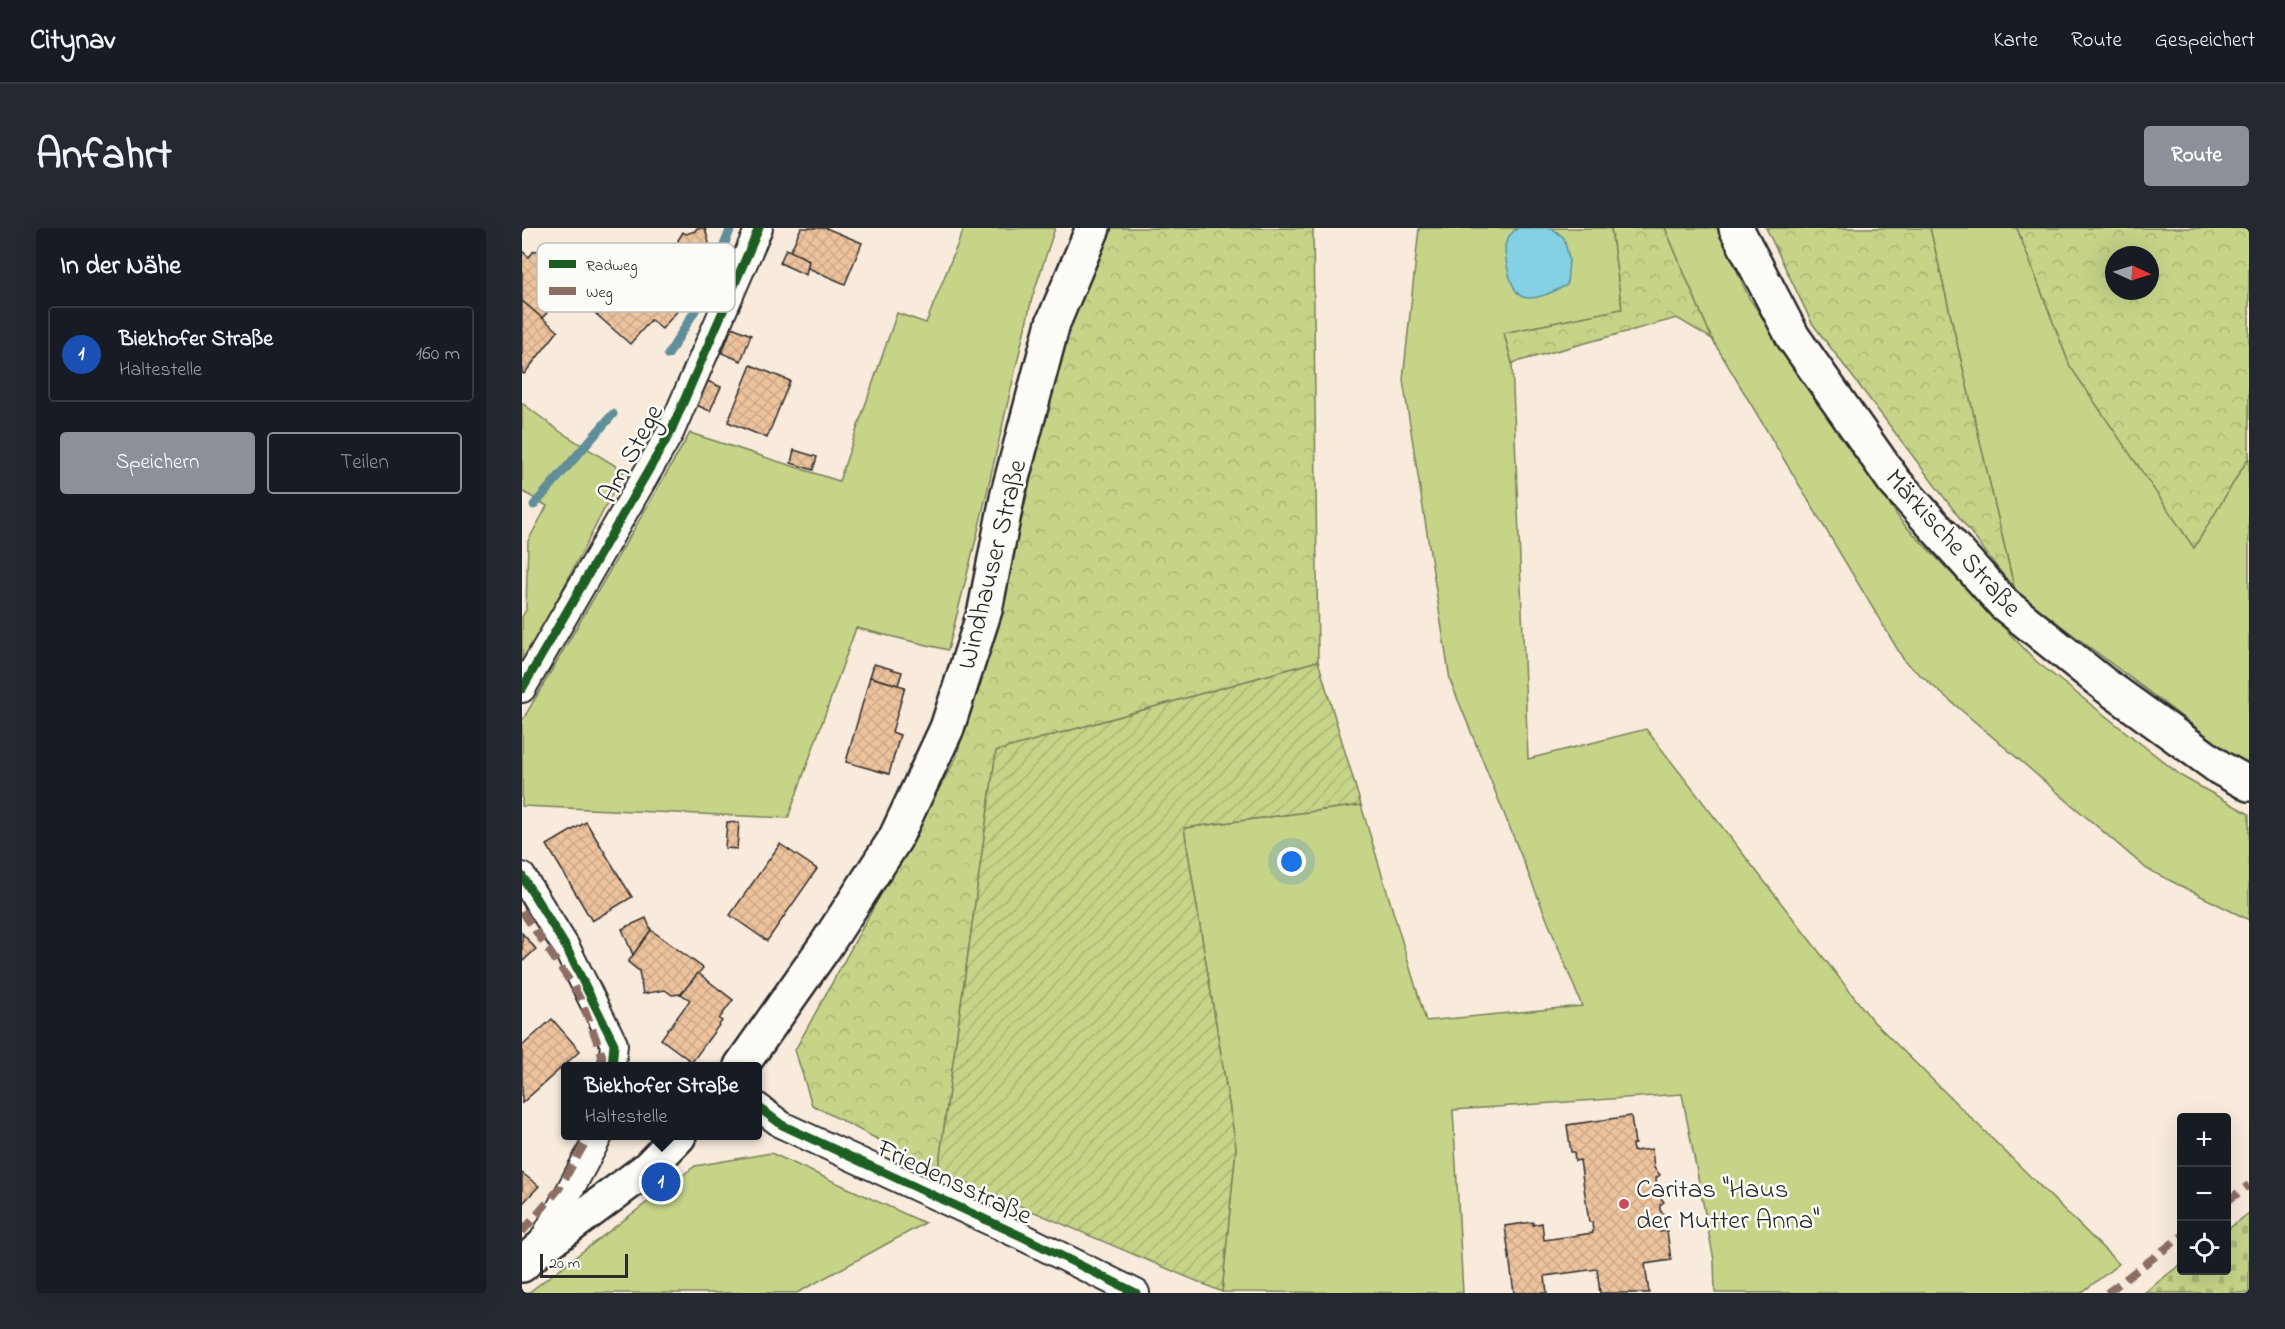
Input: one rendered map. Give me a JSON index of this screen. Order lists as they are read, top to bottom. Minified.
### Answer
{"streets":{"main road":["Märkische Straße","Windhauser Straße"],"street":["Am Stege","Friedensstraße"]},"places":["Caritas \"Haus der Mutter Anna\""],"legend":["Radweg","Weg"],"scale_bar":"20 m","north":"right","page":{"header":"Citynav","nav":["Karte","Route","Gespeichert"],"title":"Anfahrt","buttons":["Route",["Speichern","Teilen"]],"heading":"In der Nähe","list":[{"mark":"1","name":"Biekhofer Straße","note":"Haltestelle","value":"160 m"}],"popup":["Biekhofer Straße","Haltestelle"],"map_buttons":["+","−"],"pins":"1","scale":"20 m"}}
